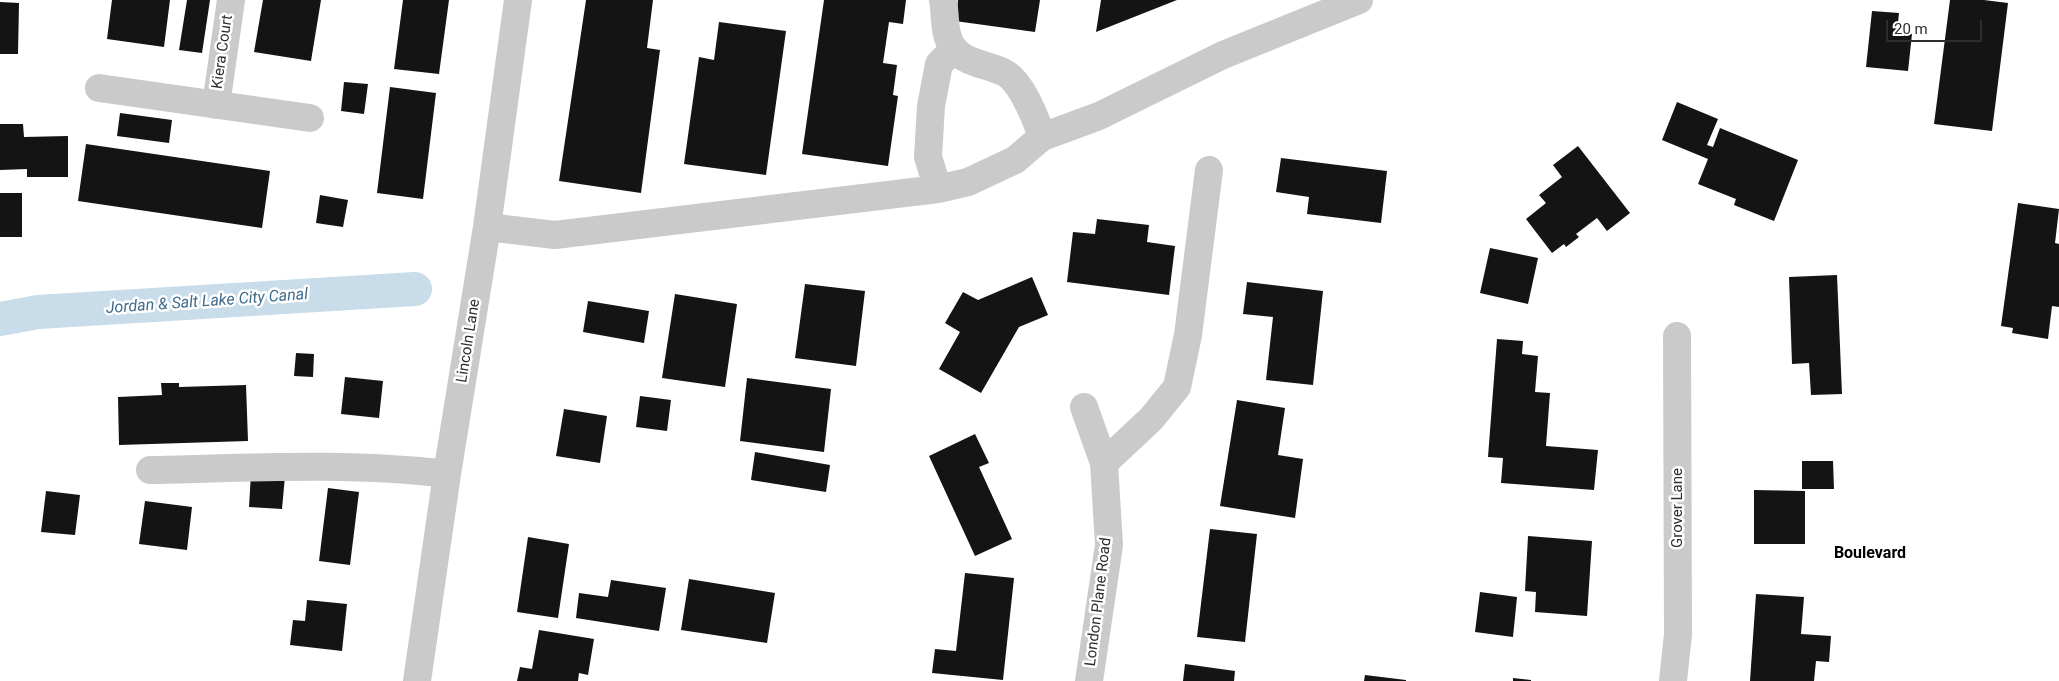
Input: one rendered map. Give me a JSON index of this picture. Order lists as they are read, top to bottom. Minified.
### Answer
{"streets":{"street":["Kiera Court","Lincoln Lane","Grover Lane","London Plane Road"]},"districts":["Boulevard"],"water":["Jordan & Salt Lake City Canal"],"scale_bar":"20 m"}
